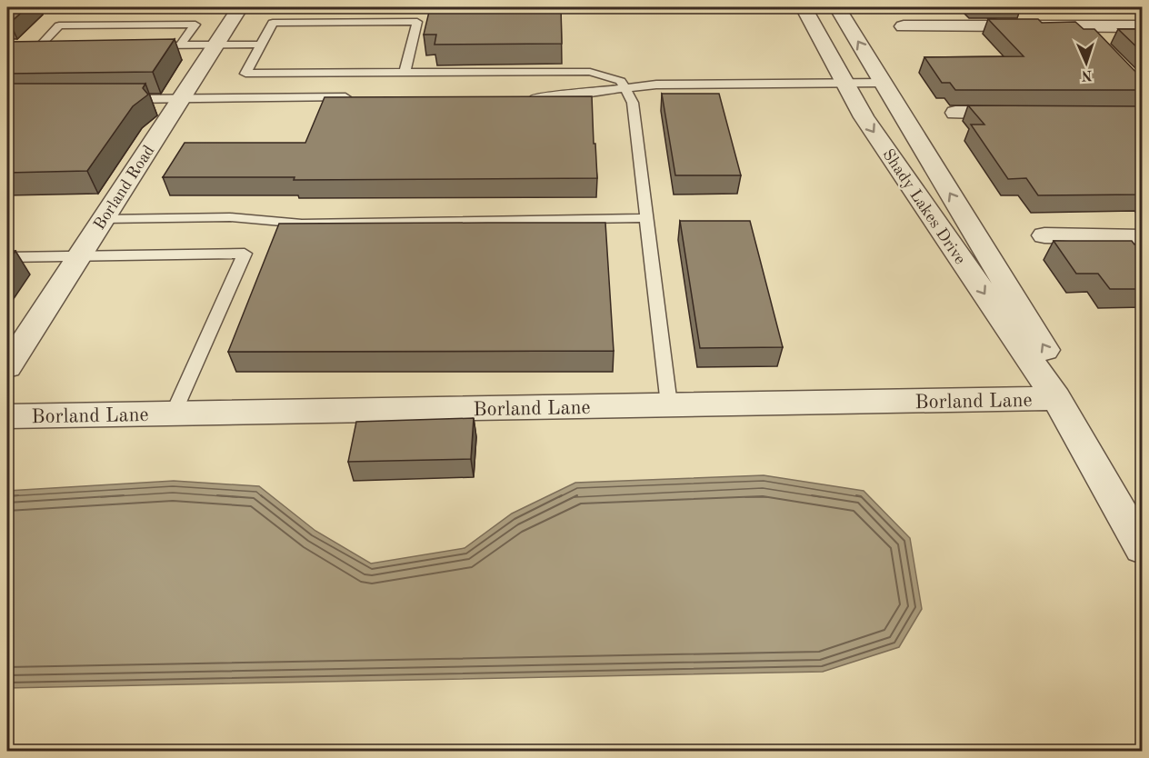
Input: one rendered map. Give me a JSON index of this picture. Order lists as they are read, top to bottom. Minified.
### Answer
{"streets":{"street":["Borland Road","Shady Lakes Drive","Borland Lane"]},"crossings":[["Shady Lakes Drive","Borland Lane"]],"north":"bottom"}
